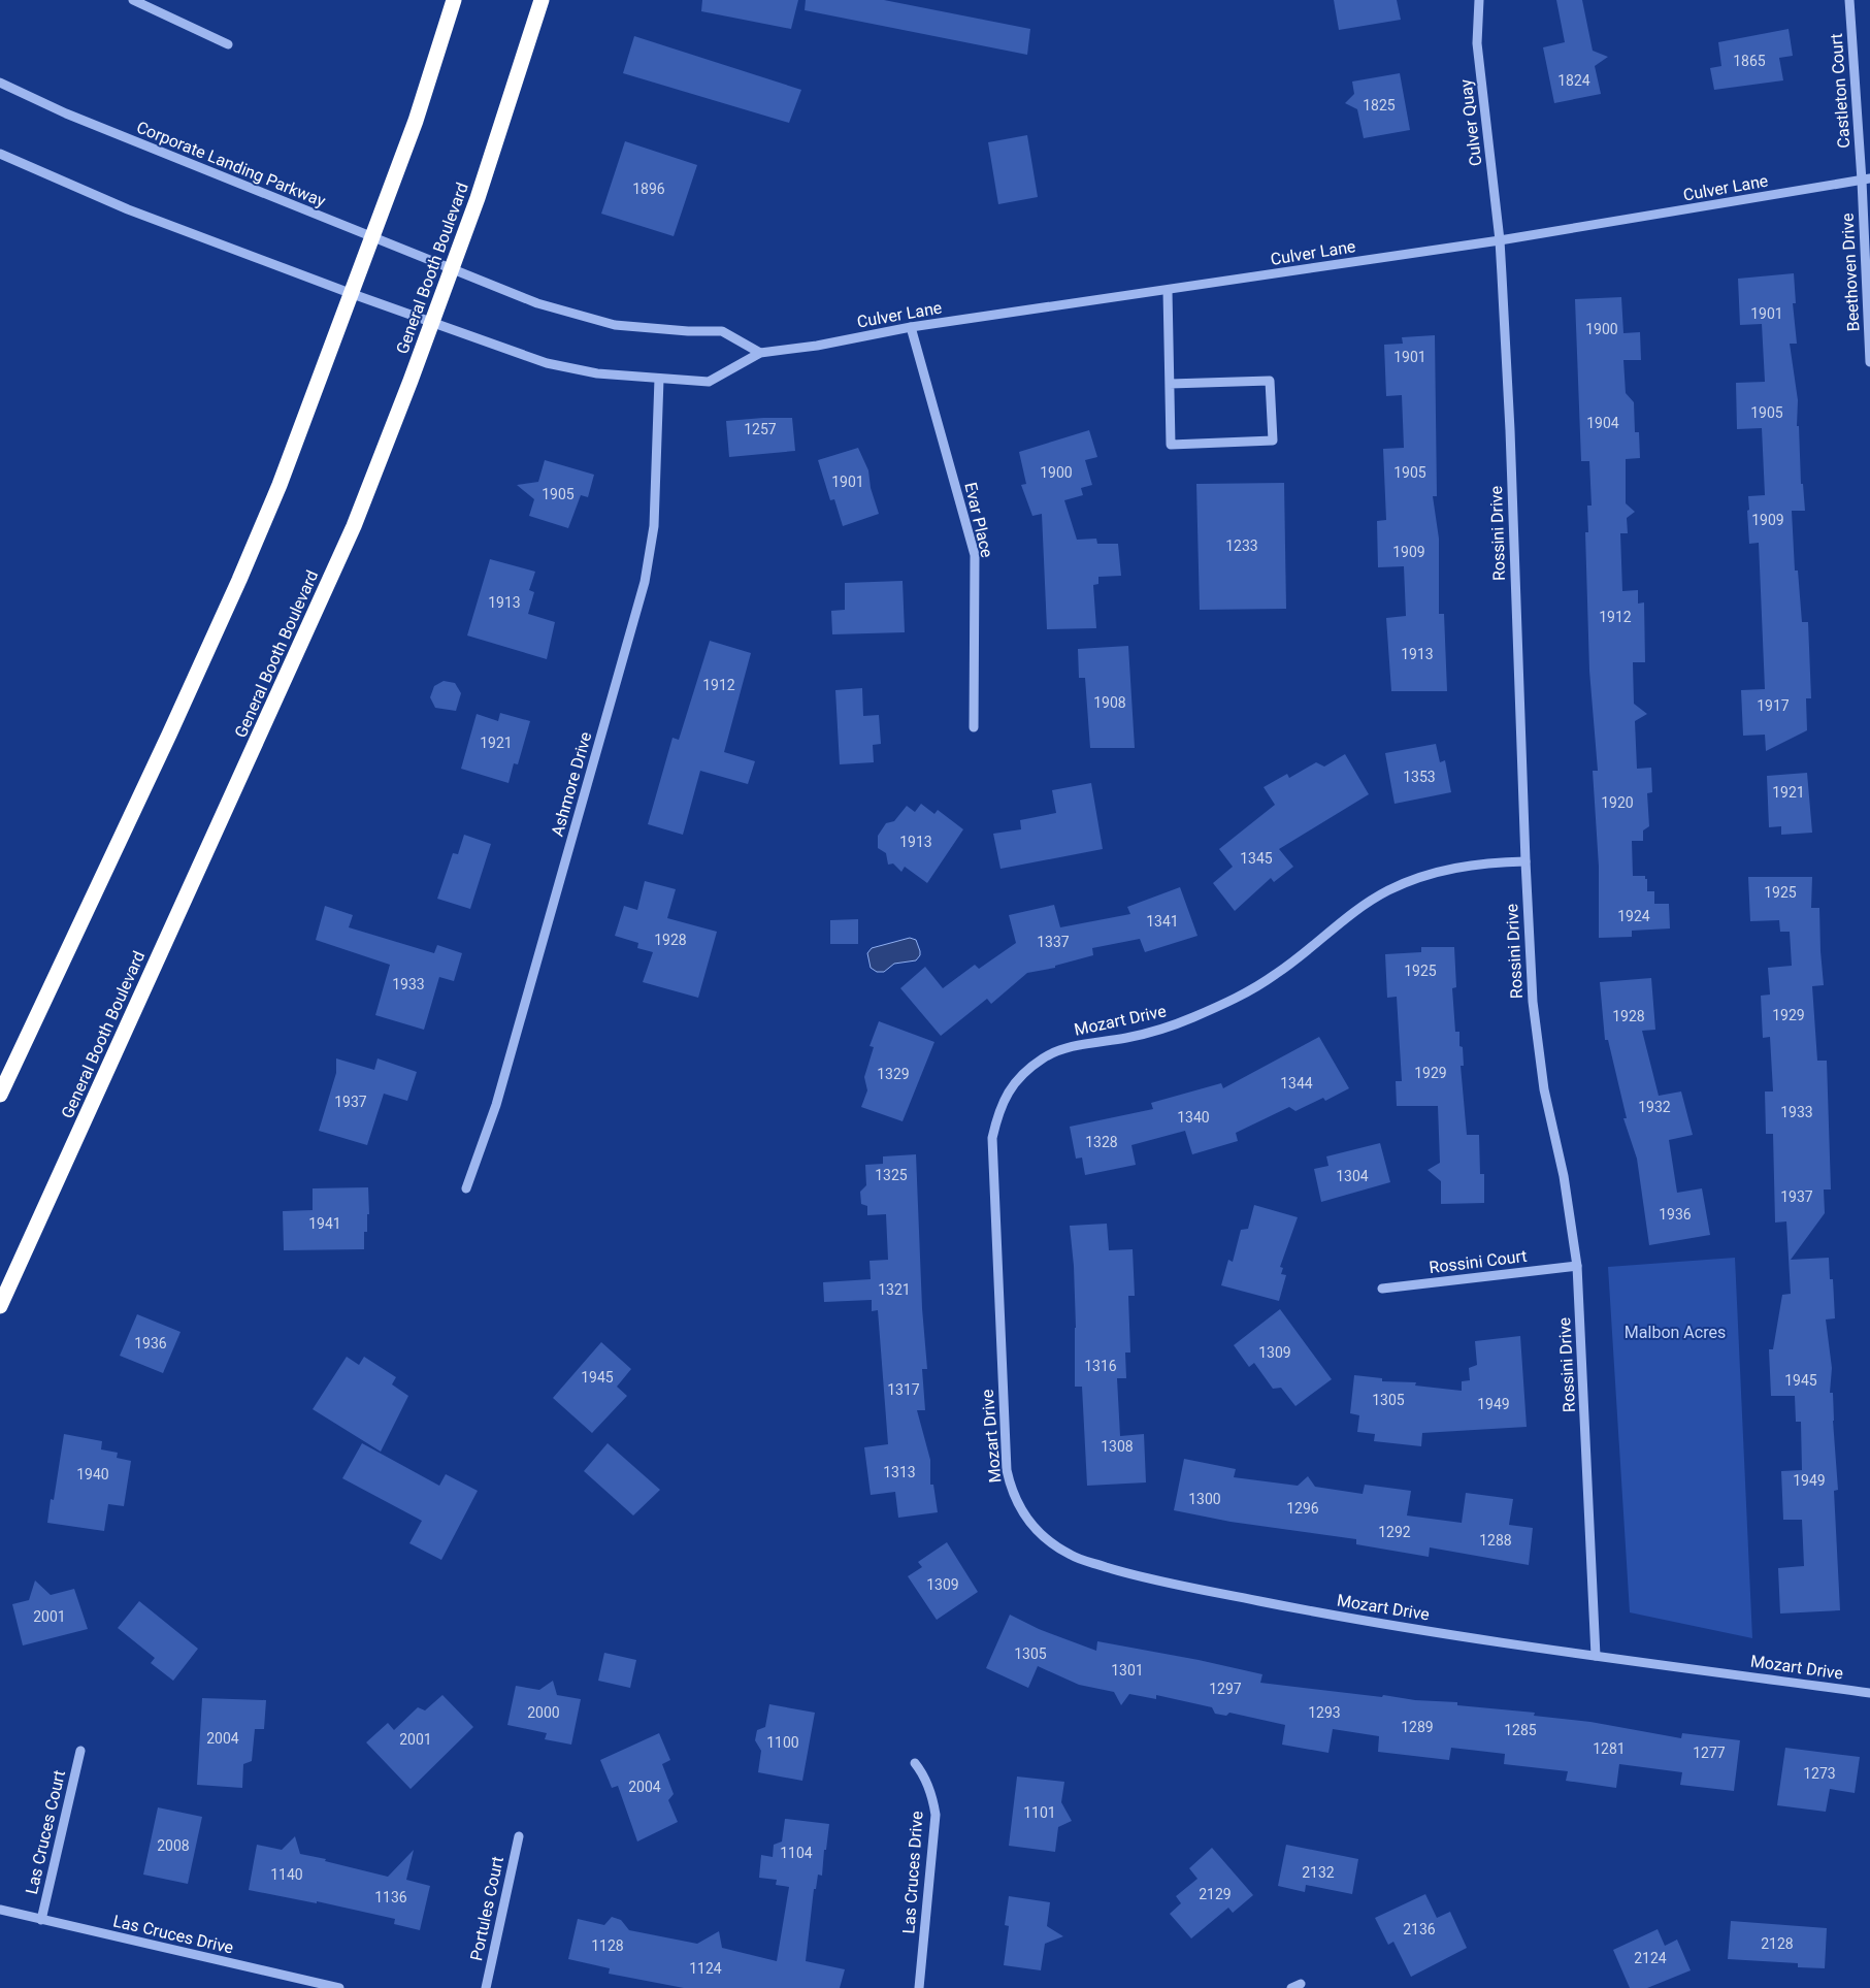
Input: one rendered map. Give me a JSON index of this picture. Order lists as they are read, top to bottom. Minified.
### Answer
{"streets":{"highway":["General Booth Boulevard"],"street":["Castleton Court","Culver Quay","Corporate Landing Parkway","Culver Lane","Beethoven Drive","Evar Place","Rossini Drive","Ashmore Drive","Mozart Drive","Rossini Court","Las Cruces Court","Las Cruces Drive","Portules Court"]},"crossings":[["Castleton Court","Culver Lane"],["Castleton Court","Beethoven Drive"],["Culver Quay","Culver Lane"],["Culver Quay","Rossini Drive"],["Corporate Landing Parkway","General Booth Boulevard"],["Culver Lane","General Booth Boulevard"],["Culver Lane","Beethoven Drive"],["Culver Lane","Evar Place"],["Culver Lane","Rossini Drive"],["Culver Lane","Ashmore Drive"],["Rossini Drive","Mozart Drive"],["Rossini Drive","Rossini Court"],["Las Cruces Court","Las Cruces Drive"]],"parks":["Malbon Acres"],"house_numbers":["1865","1824","1825","1896","1901","1900","1901","1905","1904","1257","1900","1905","1901","1905","1909","1233","1909","1913","1912","1913","1912","1908","1917","1921","1353","1921","1920","1913","1345","1925","1924","1341","1928","1337","1925","1933","1929","1928","1929","1329","1344","1937","1932","1933","1340","1328","1325","1304","1937","1936","1941","1321","1936","1309","1316","1945","1945","1317","1305","1949","1308","1313","1940","1949","1300","1296","1292","1288","1309","2001","1305","1301","1297","2000","1293","1289","1285","2004","2001","1100","1281","1277","1273","2004","1101","2008","1104","2132","1140","2129","1136","2136","2128","1128","2124","1124"]}
